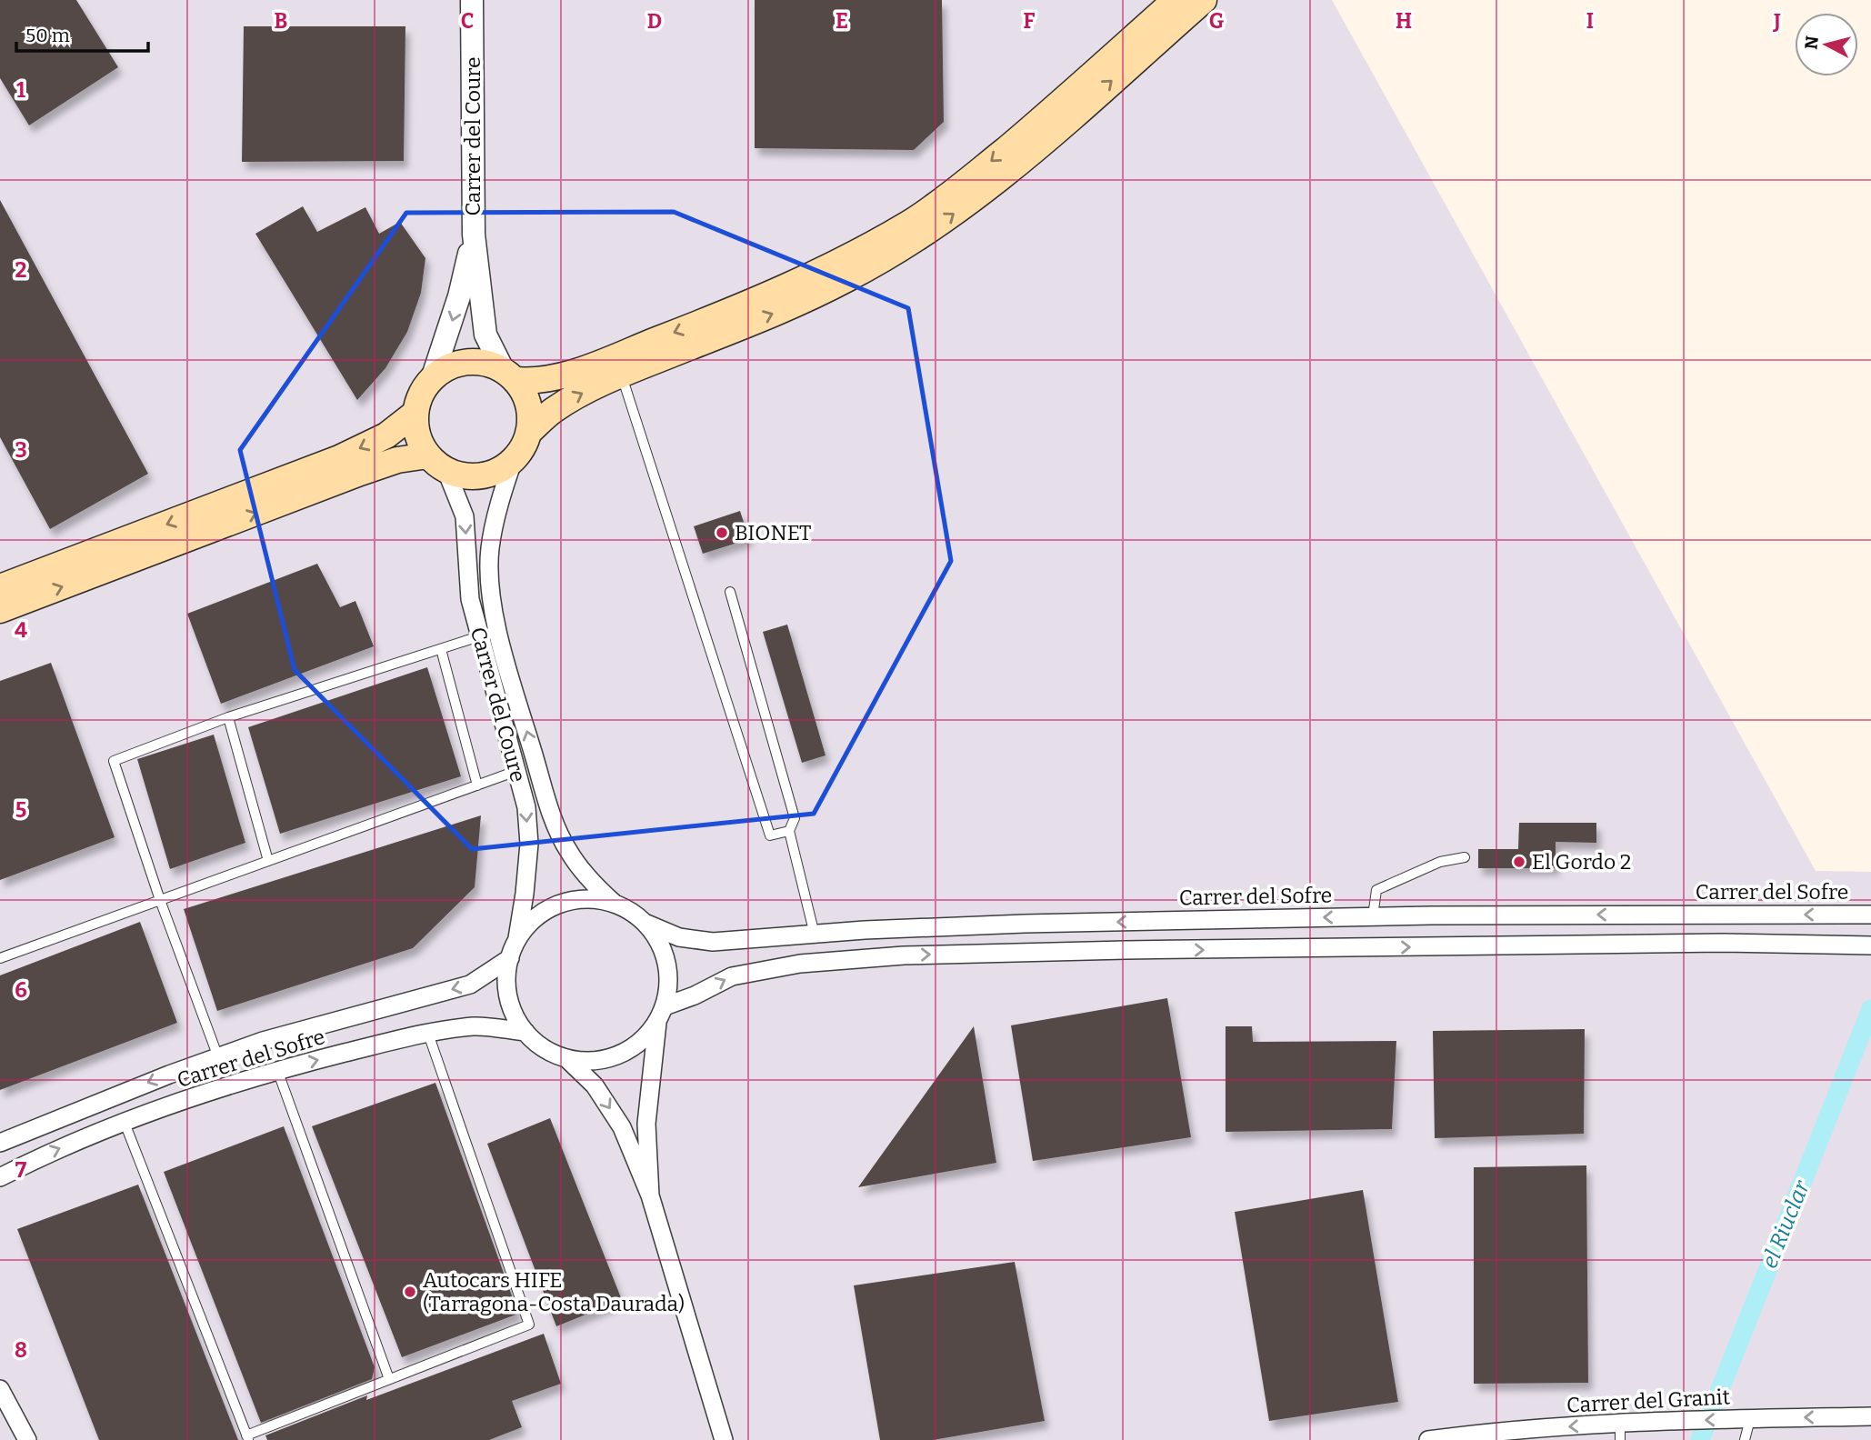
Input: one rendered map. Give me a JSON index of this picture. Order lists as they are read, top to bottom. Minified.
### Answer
{"streets":{"street":["Carrer del Coure","Carrer del Sofre","Carrer del Granit"]},"crossings":[["Carrer del Coure","Carrer del Sofre"]],"one_way":["Carrer del Granit"],"water":["el Riuclar"],"places":["BIONET","El Gordo 2","Autocars HIFE (Tarragona-Costa Daurada)"],"scale_bar":"50 m","north":"left","grid":{"columns":["B","C","D","E","F","G","H","I","J"],"rows":["1","2","3","4","5","6","7","8"]}}
